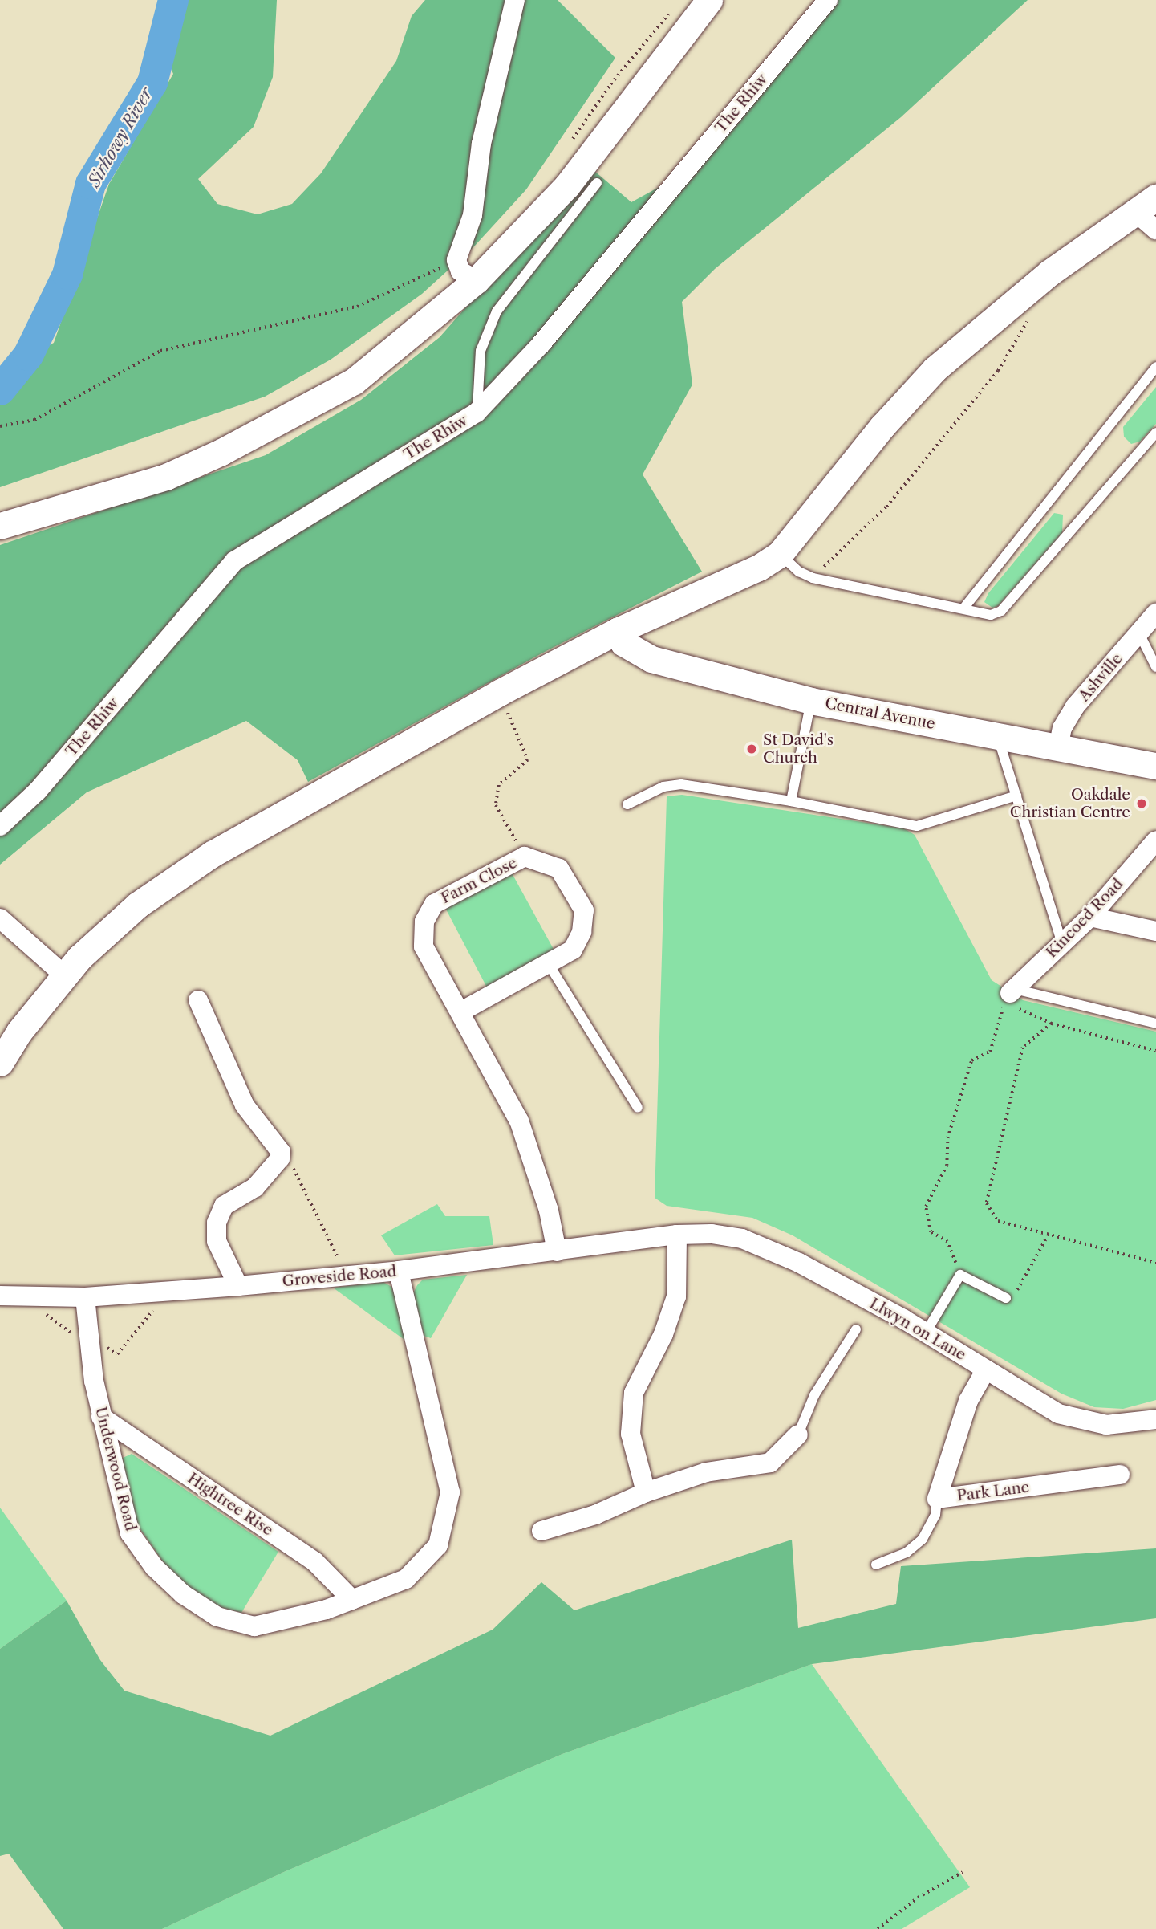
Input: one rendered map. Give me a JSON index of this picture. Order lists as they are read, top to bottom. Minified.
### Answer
{"streets":{"street":["The Rhiw","Ashville","Central Avenue","Farm Close","Kincoed Road","Groveside Road","Llwyn on Lane","Underwood Road","Park Lane","Hightree Rise"]},"crossings":[["Ashville","Central Avenue"],["Farm Close","Groveside Road"],["Groveside Road","Llwyn on Lane"],["Groveside Road","Underwood Road"],["Llwyn on Lane","Park Lane"],["Underwood Road","Hightree Rise"]],"water":["Sirhowy River"],"places":["St David's Church","Oakdale Christian Centre"]}
